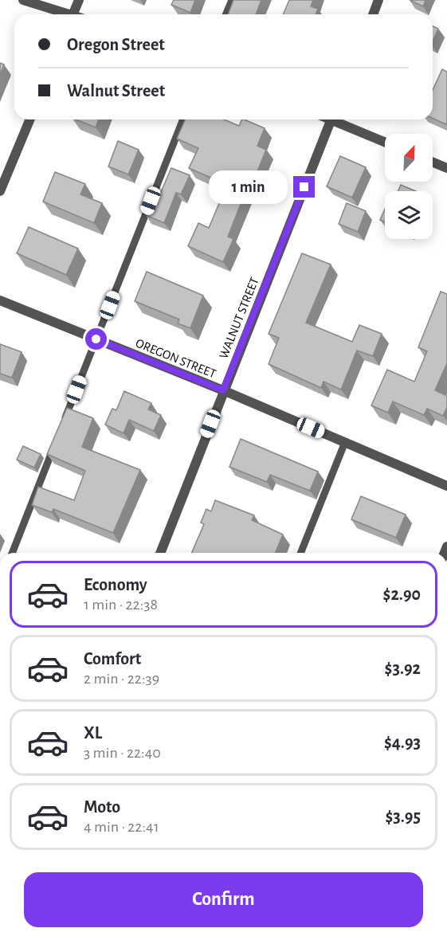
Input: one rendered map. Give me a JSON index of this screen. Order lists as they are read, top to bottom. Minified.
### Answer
{"streets":{"street":["WALNUT STREET","OREGON STREET"]},"crossings":[["WALNUT STREET","OREGON STREET"]],"north":"top right","page":{"banner":["Oregon Street","Walnut Street"],"bubble":"1 min","list":[{"name":"Economy","note":"1 min · 22:38","value":"$2.90"},{"name":"Comfort","note":"2 min · 22:39","value":"$3.92"},{"name":"XL","note":"3 min · 22:40","value":"$4.93"},{"name":"Moto","note":"4 min · 22:41","value":"$3.95"}],"buttons":"Confirm"}}
